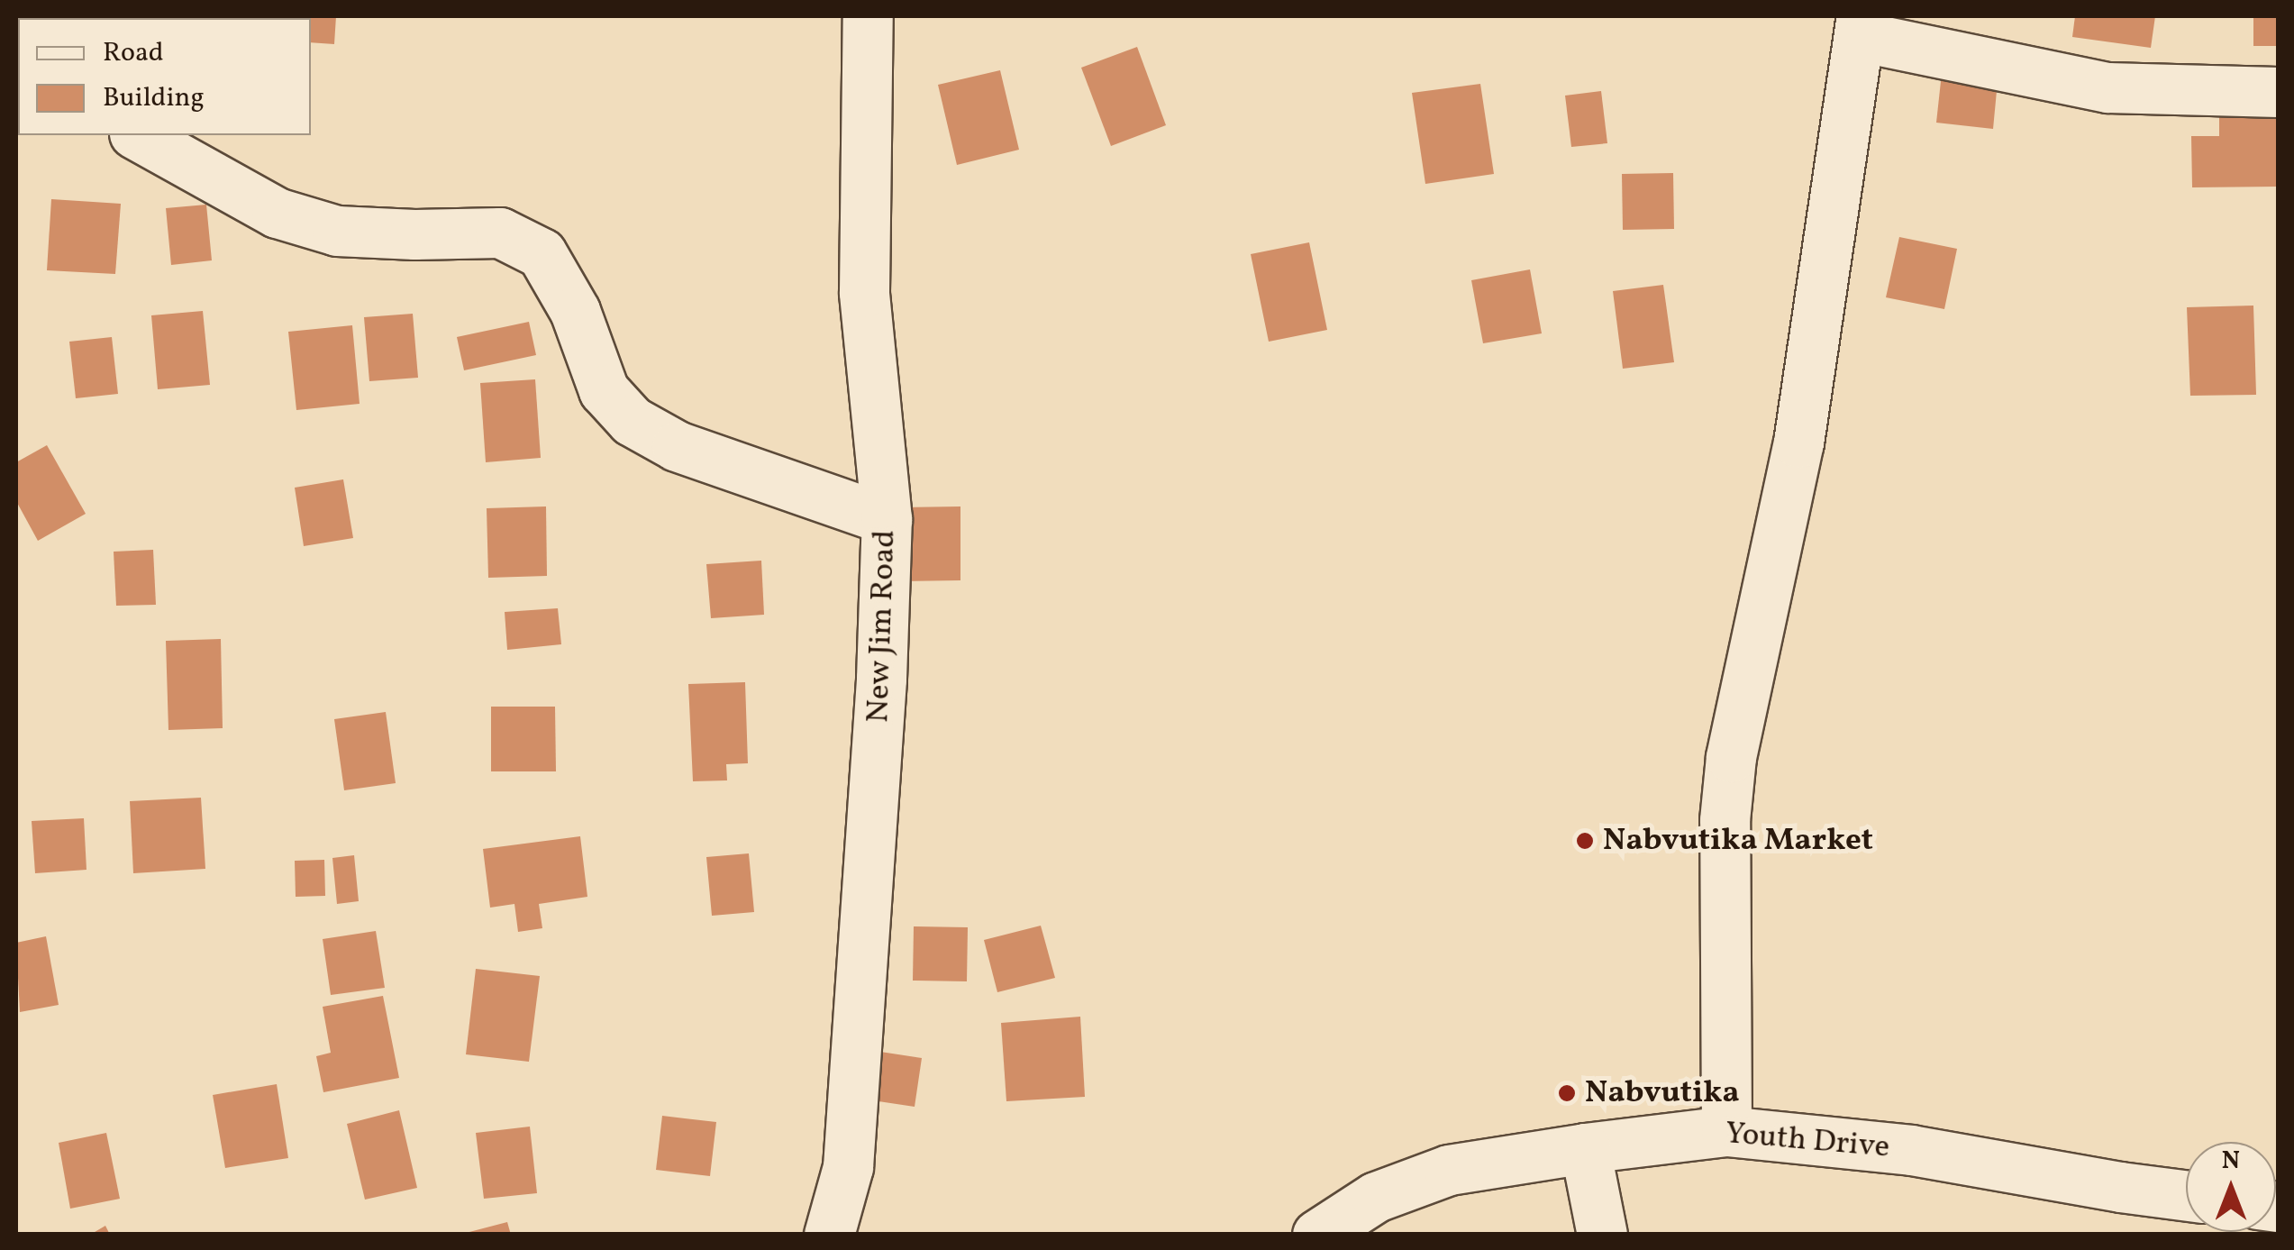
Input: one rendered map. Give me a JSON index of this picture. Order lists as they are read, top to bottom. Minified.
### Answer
{"streets":{"street":["New Jim Road","Youth Drive"]},"places":["Nabvutika Market","Nabvutika"],"legend":["Road","Building"],"north":"top"}
